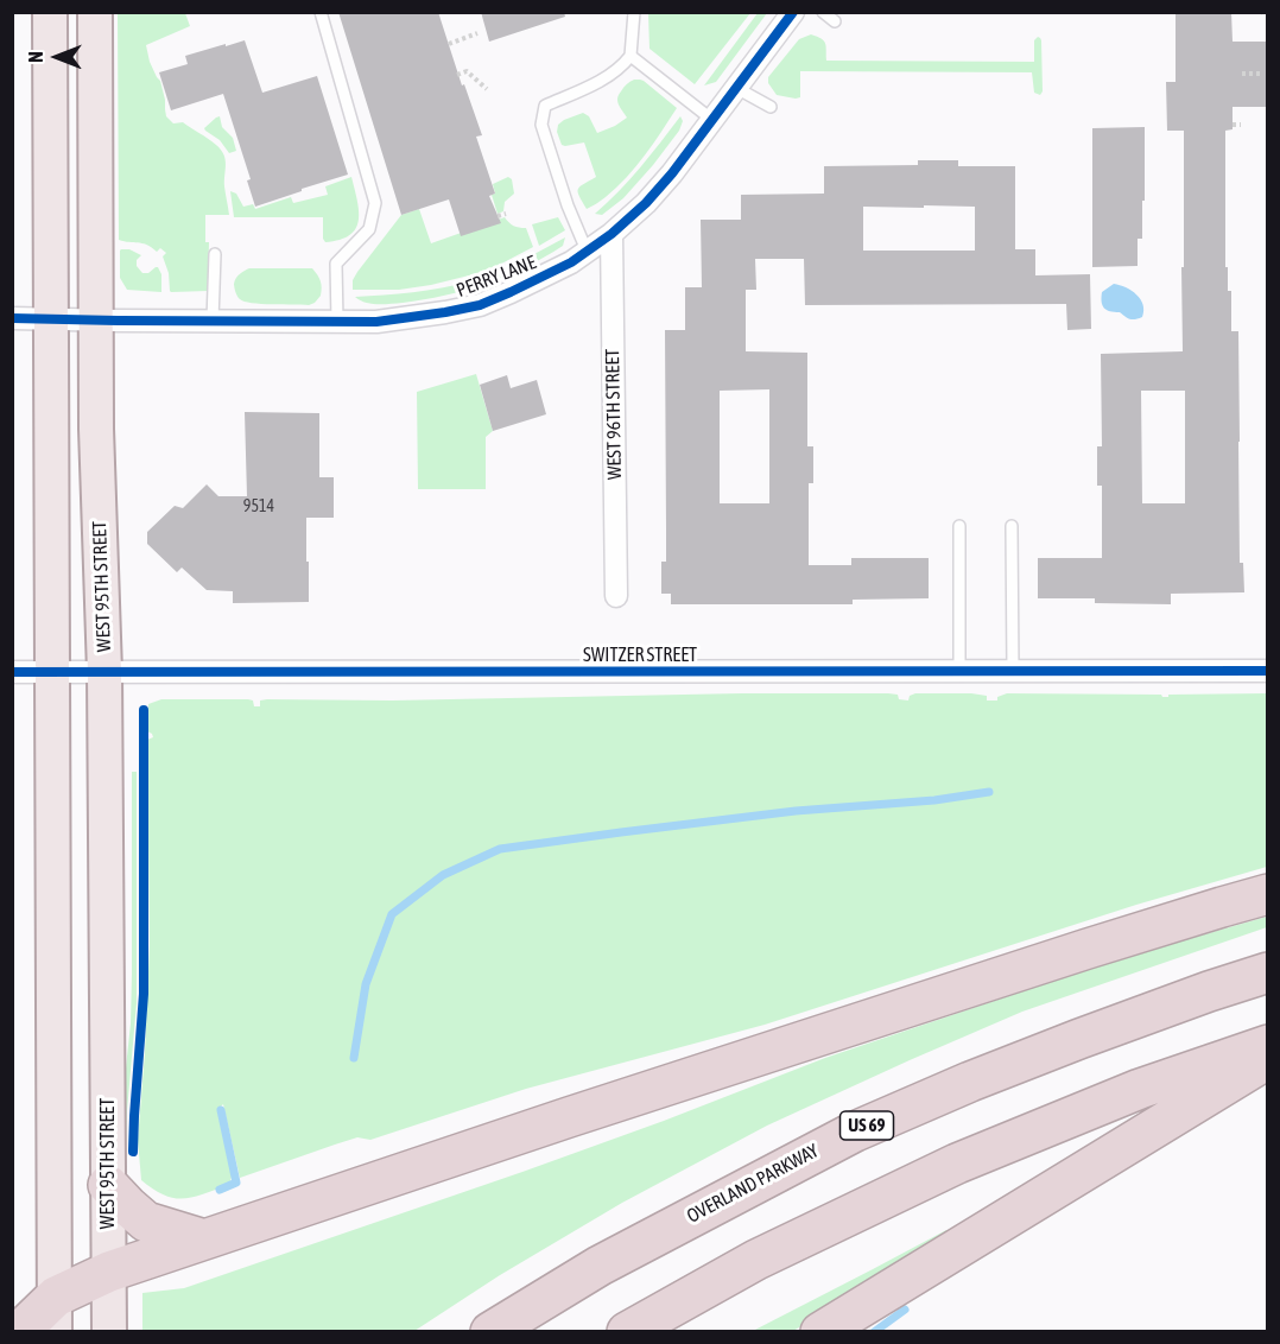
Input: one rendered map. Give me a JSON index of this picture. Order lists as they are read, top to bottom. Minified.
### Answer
{"streets":{"highway":["US 69","OVERLAND PARKWAY"],"main road":["WEST 95TH STREET"],"street":["PERRY LANE","WEST 96TH STREET","SWITZER STREET"]},"crossings":[["PERRY LANE","WEST 96TH STREET"],["PERRY LANE","WEST 95TH STREET"],["WEST 95TH STREET","SWITZER STREET"]],"house_numbers":["9514"],"north":"left"}
